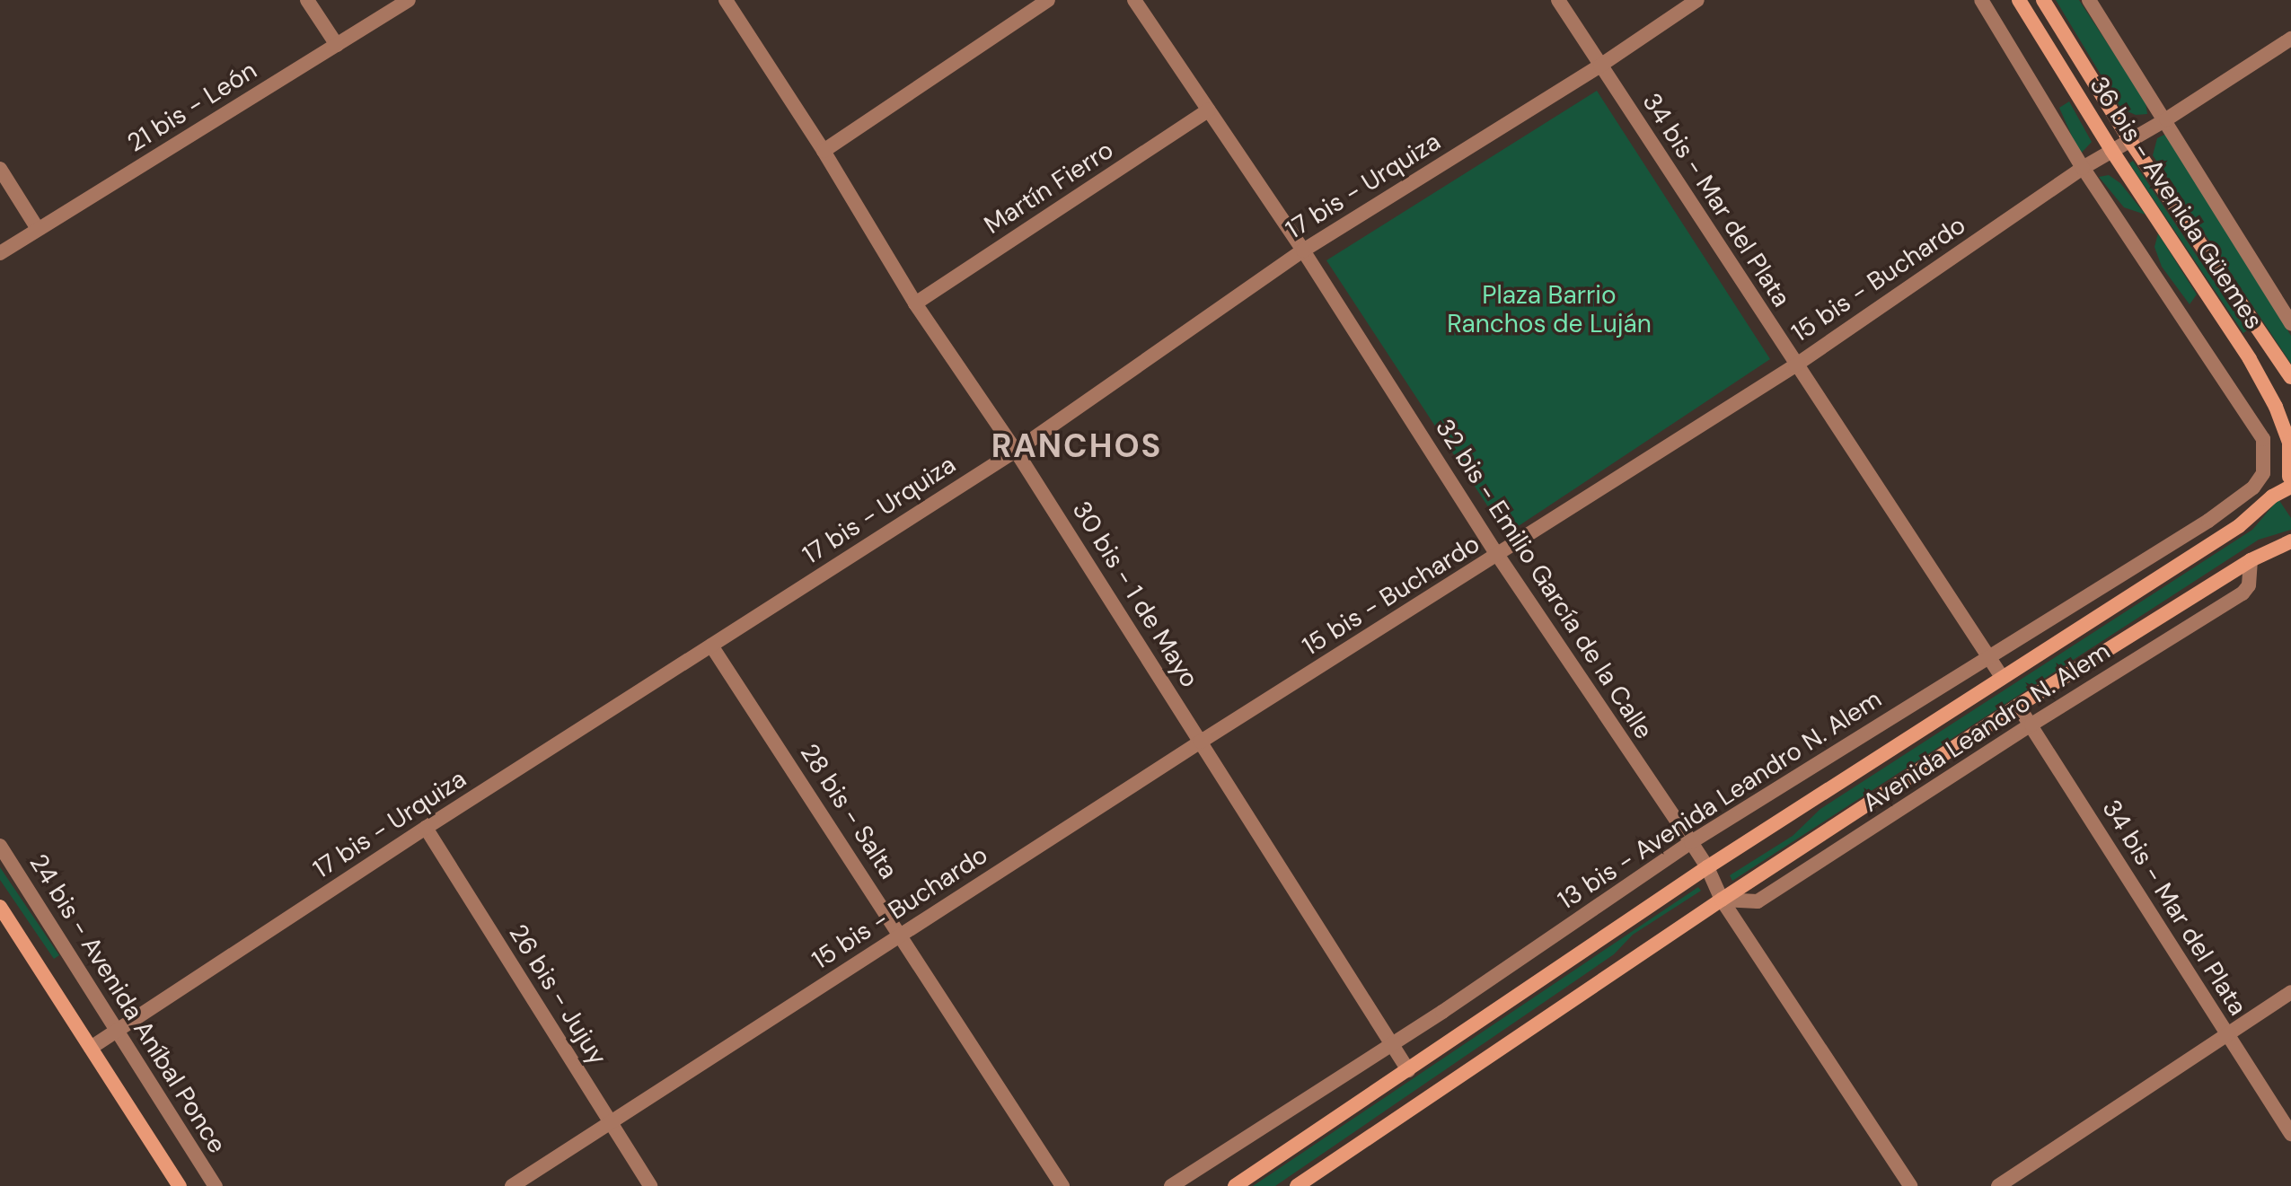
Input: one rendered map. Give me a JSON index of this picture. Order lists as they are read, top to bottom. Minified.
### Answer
{"streets":{"main road":["36 bis - Avenida Güemes","13 bis - Avenida Leandro N. Alem","24 bis - Avenida Aníbal Ponce"],"street":["21 bis - León","17 bis - Urquiza","Martín Fierro","34 bis - Mar del Plata","15 bis - Buchardo","32 bis - Emilio García de la Calle","30 bis - 1 de Mayo","Avenida Leandro N. Alem","28 bis - Salta","26 bis - Jujuy"]},"crossings":[["17 bis - Urquiza","34 bis - Mar del Plata"],["17 bis - Urquiza","32 bis - Emilio García de la Calle"],["17 bis - Urquiza","30 bis - 1 de Mayo"],["17 bis - Urquiza","28 bis - Salta"],["17 bis - Urquiza","26 bis - Jujuy"],["17 bis - Urquiza","24 bis - Avenida Aníbal Ponce"],["Martín Fierro","32 bis - Emilio García de la Calle"],["Martín Fierro","30 bis - 1 de Mayo"],["34 bis - Mar del Plata","15 bis - Buchardo"],["34 bis - Mar del Plata","Avenida Leandro N. Alem"],["34 bis - Mar del Plata","13 bis - Avenida Leandro N. Alem"],["36 bis - Avenida Güemes","15 bis - Buchardo"],["36 bis - Avenida Güemes","13 bis - Avenida Leandro N. Alem"],["15 bis - Buchardo","32 bis - Emilio García de la Calle"],["15 bis - Buchardo","30 bis - 1 de Mayo"],["15 bis - Buchardo","13 bis - Avenida Leandro N. Alem"],["15 bis - Buchardo","28 bis - Salta"],["15 bis - Buchardo","26 bis - Jujuy"],["32 bis - Emilio García de la Calle","Avenida Leandro N. Alem"],["32 bis - Emilio García de la Calle","13 bis - Avenida Leandro N. Alem"],["30 bis - 1 de Mayo","13 bis - Avenida Leandro N. Alem"]],"districts":["RANCHOS"],"parks":["Plaza Barrio Ranchos de Luján"]}
